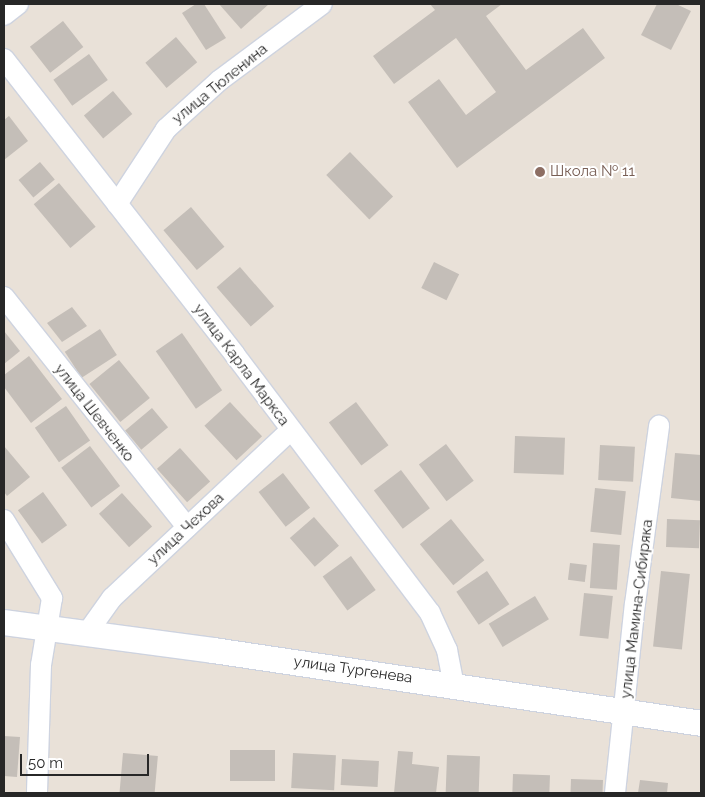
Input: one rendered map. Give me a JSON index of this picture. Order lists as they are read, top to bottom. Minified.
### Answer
{"streets":{"street":["улица Тюленина","улица Карла Маркса","улица Шевченко","улица Чехова","улица Мамина-Сибиряка","улица Тургенева"]},"crossings":[["улица Тюленина","улица Карла Маркса"],["улица Карла Маркса","улица Чехова"],["улица Карла Маркса","улица Тургенева"],["улица Шевченко","улица Чехова"],["улица Чехова","улица Тургенева"],["улица Мамина-Сибиряка","улица Тургенева"]],"places":["Школа № 11"],"scale_bar":"50 m"}
